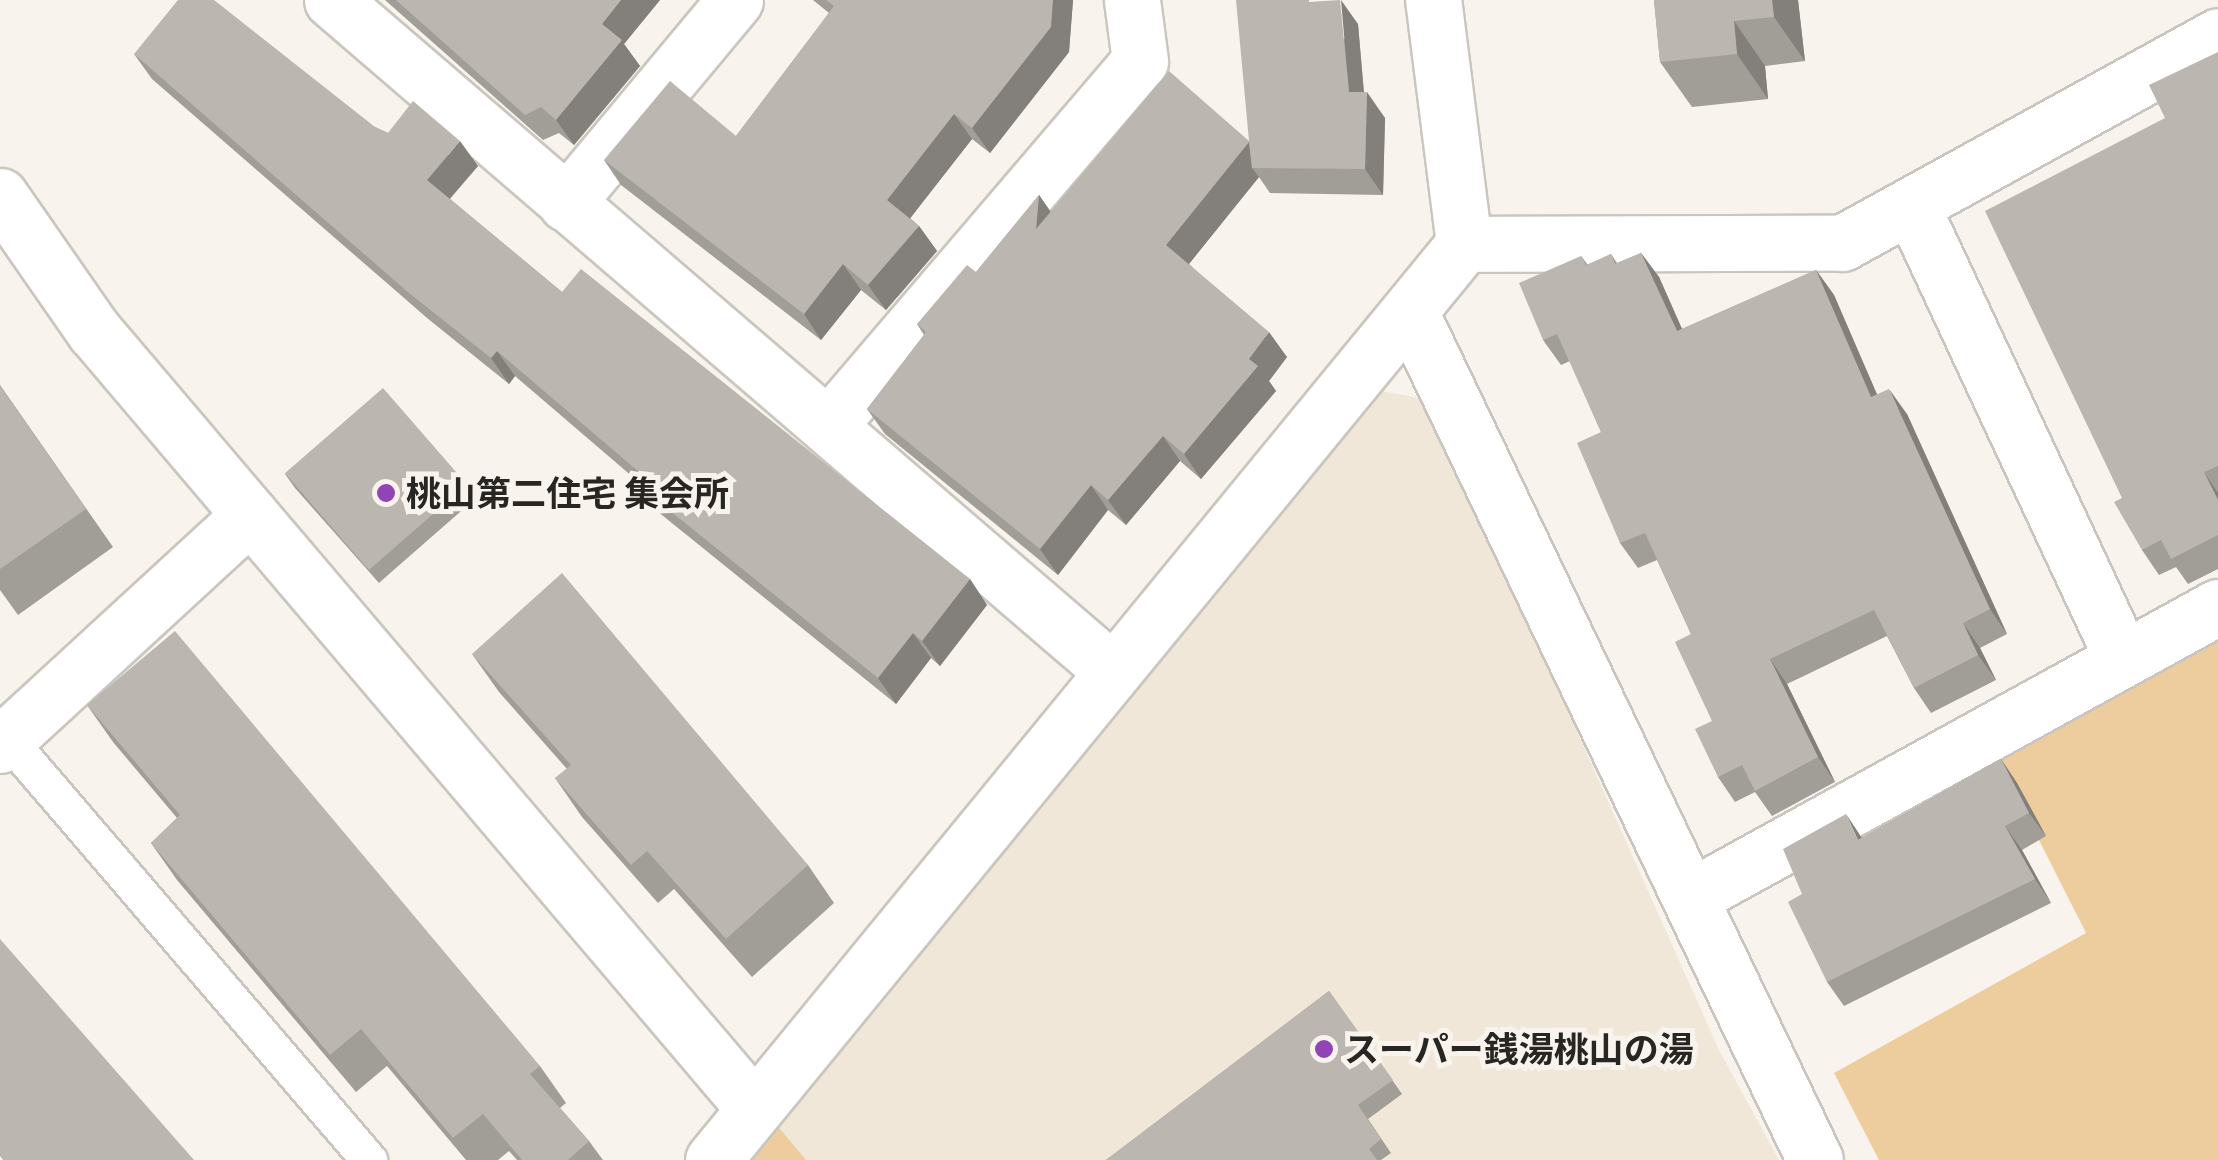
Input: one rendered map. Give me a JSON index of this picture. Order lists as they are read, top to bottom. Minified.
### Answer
{"places":["桃山第二住宅 集会所","スーパー銭湯桃山の湯"]}
